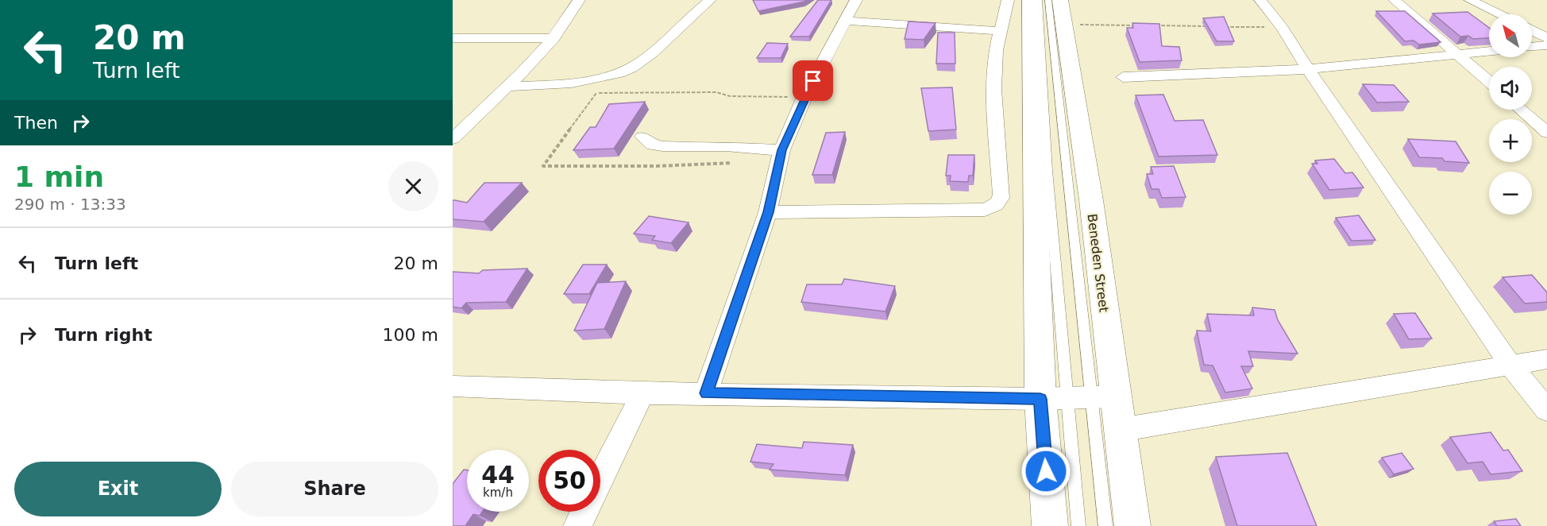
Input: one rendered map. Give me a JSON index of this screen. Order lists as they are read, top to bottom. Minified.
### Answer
{"streets":{"main road":["Beneden Street"]},"north":"top left","page":{"turn":["20 m","Turn left"],"map_buttons":["+","−"],"then":"Then","heading":["1 min","290 m · 13:33"],"list":[{"name":"Turn left","value":"20 m"},{"name":"Turn right","value":"100 m"}],"speed":"44 km/h","limit":"50","buttons":["Exit","Share"]}}
